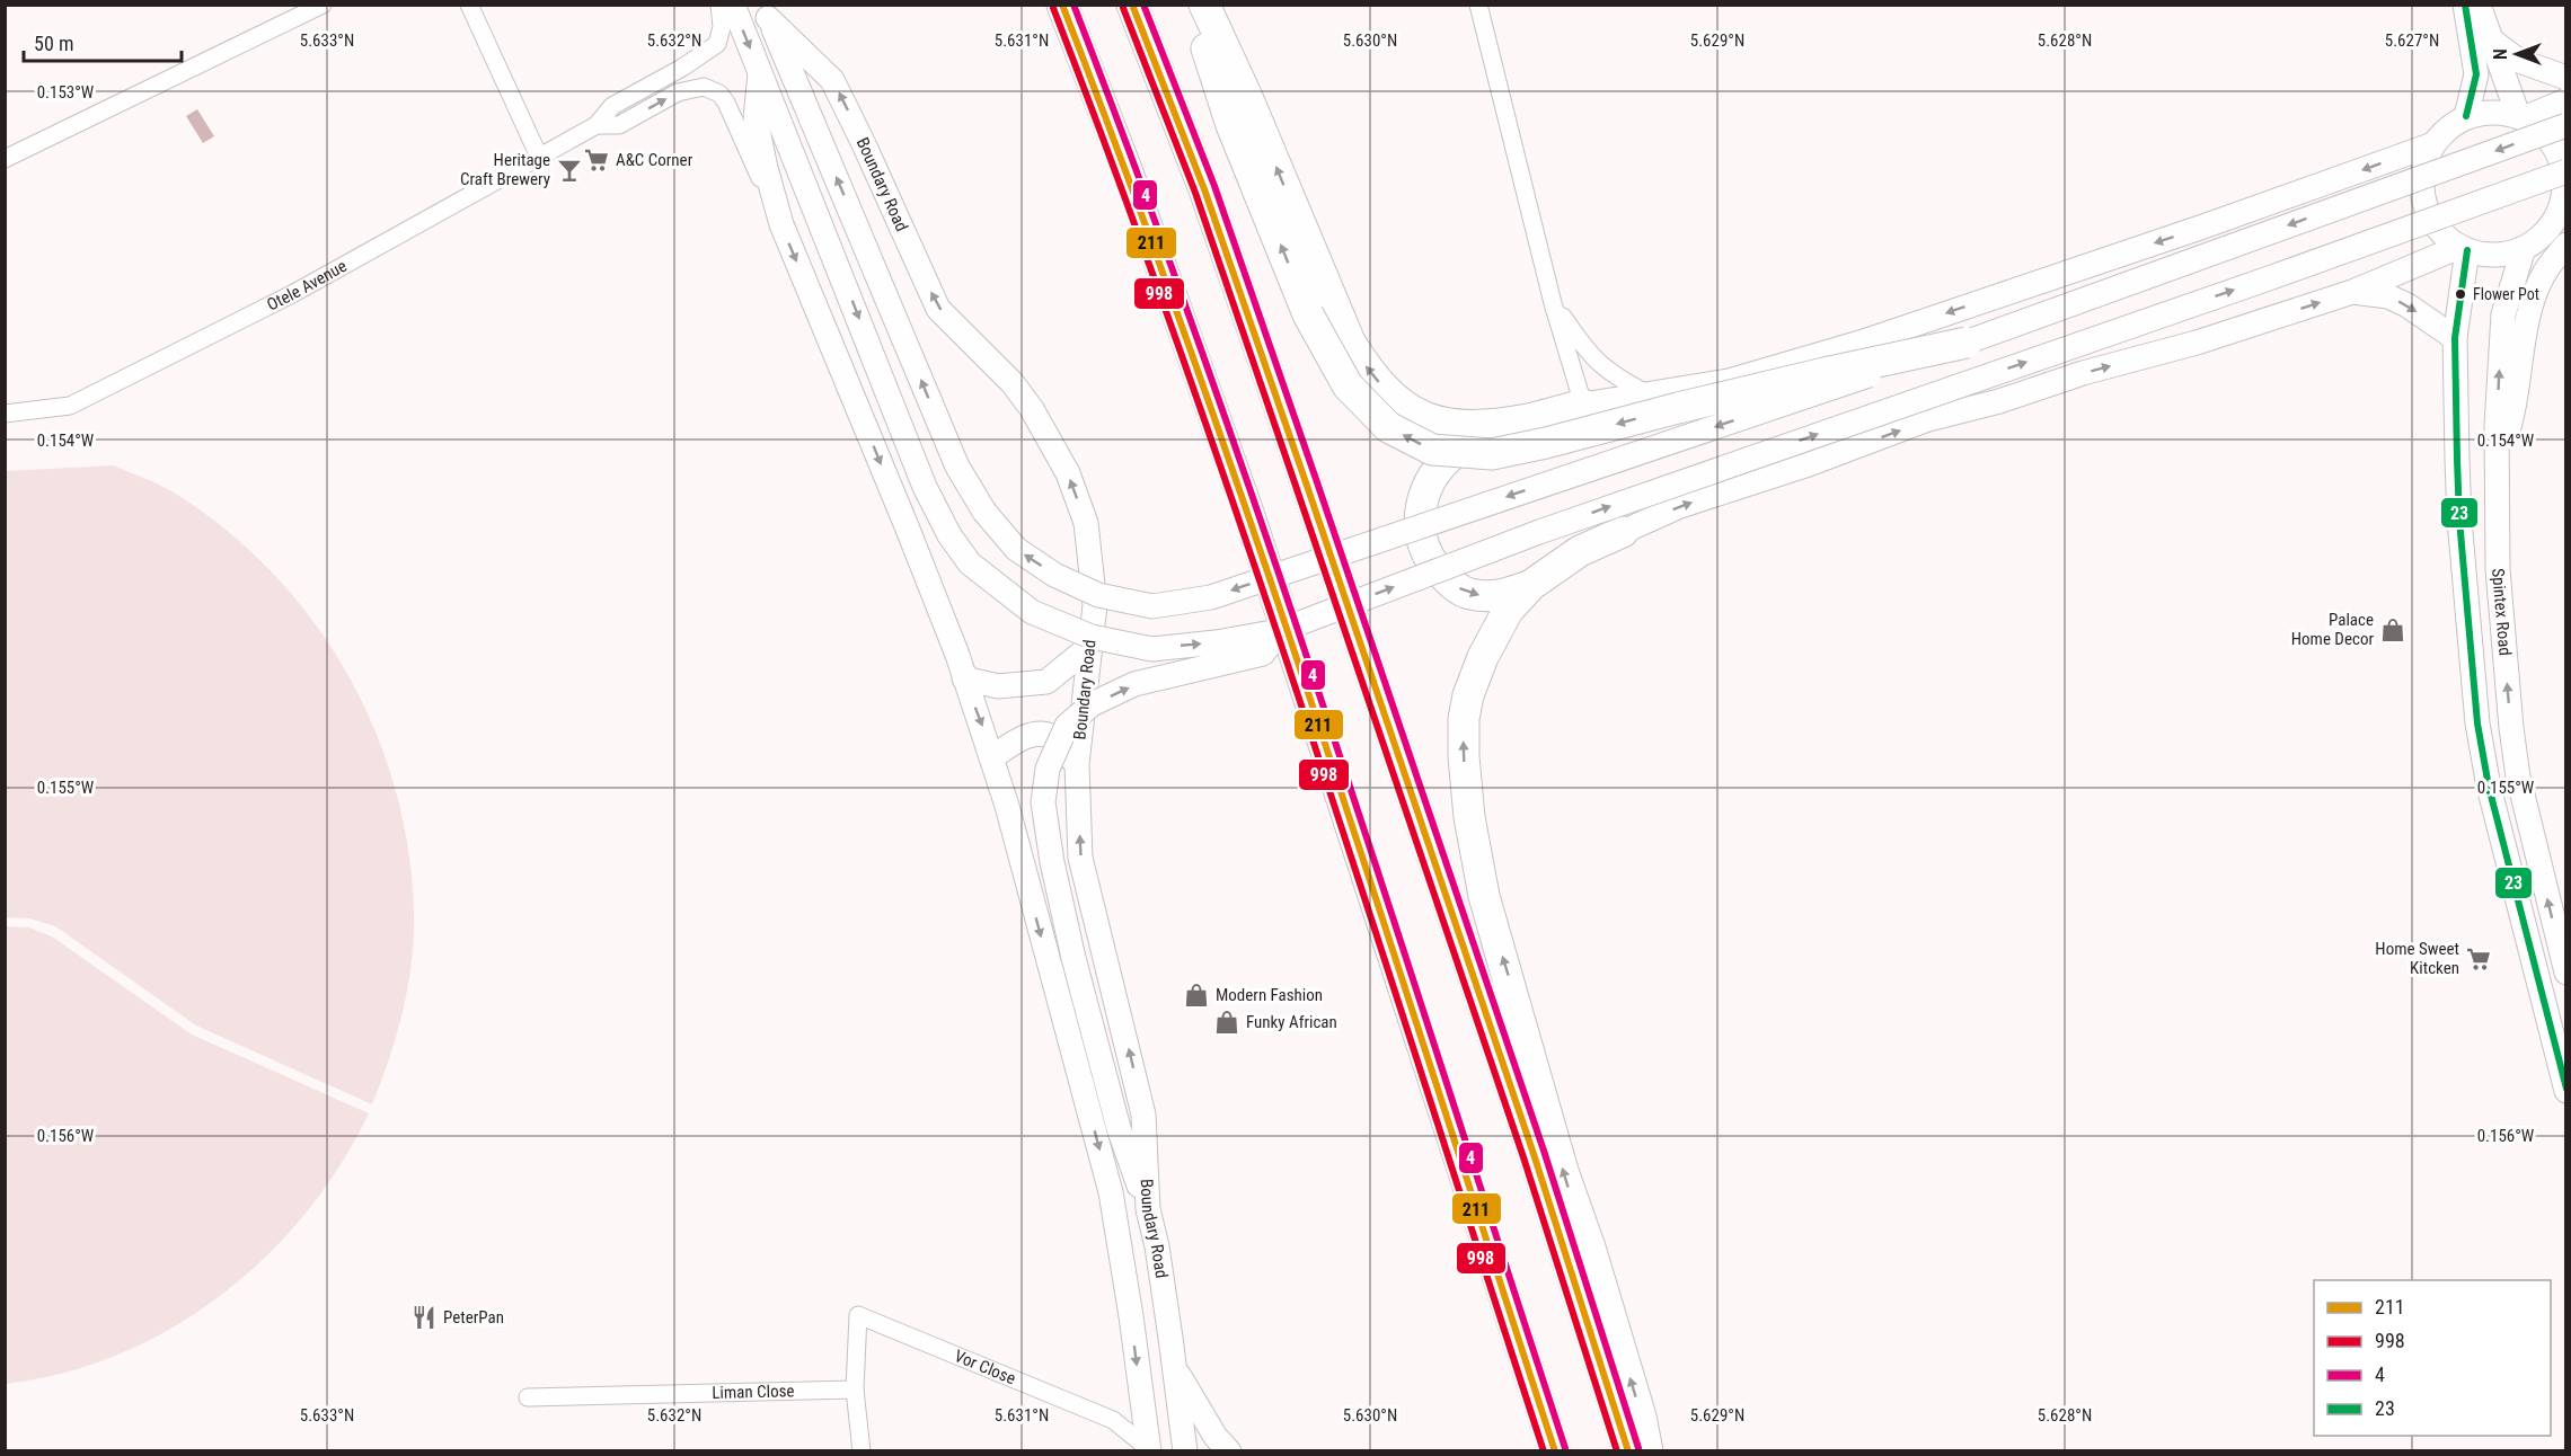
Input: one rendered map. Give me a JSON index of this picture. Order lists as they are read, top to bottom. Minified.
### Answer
{"streets":{"main road":["Boundary Road","Spintex Road"],"street":["Otele Avenue","Vor Close","Liman Close"]},"crossings":[["Vor Close","Liman Close"]],"places":{"supermarket":["A&C Corner","Home Sweet Kitcken"],"bar":["Heritage Craft Brewery"],"other":["Flower Pot"],"shop":["Palace Home Decor","Modern Fashion","Funky African"],"restaurant":["PeterPan"]},"lines":["transit line 211","transit line 4","transit line 23","transit line 998"],"legend":["211","998","4","23"],"scale_bar":"50 m","north":"left","coordinates":["5.633°N","5.632°N","5.631°N","5.630°N","5.629°N","5.628°N","5.627°N","0.153°W","0.154°W","0.155°W","0.156°W"]}
